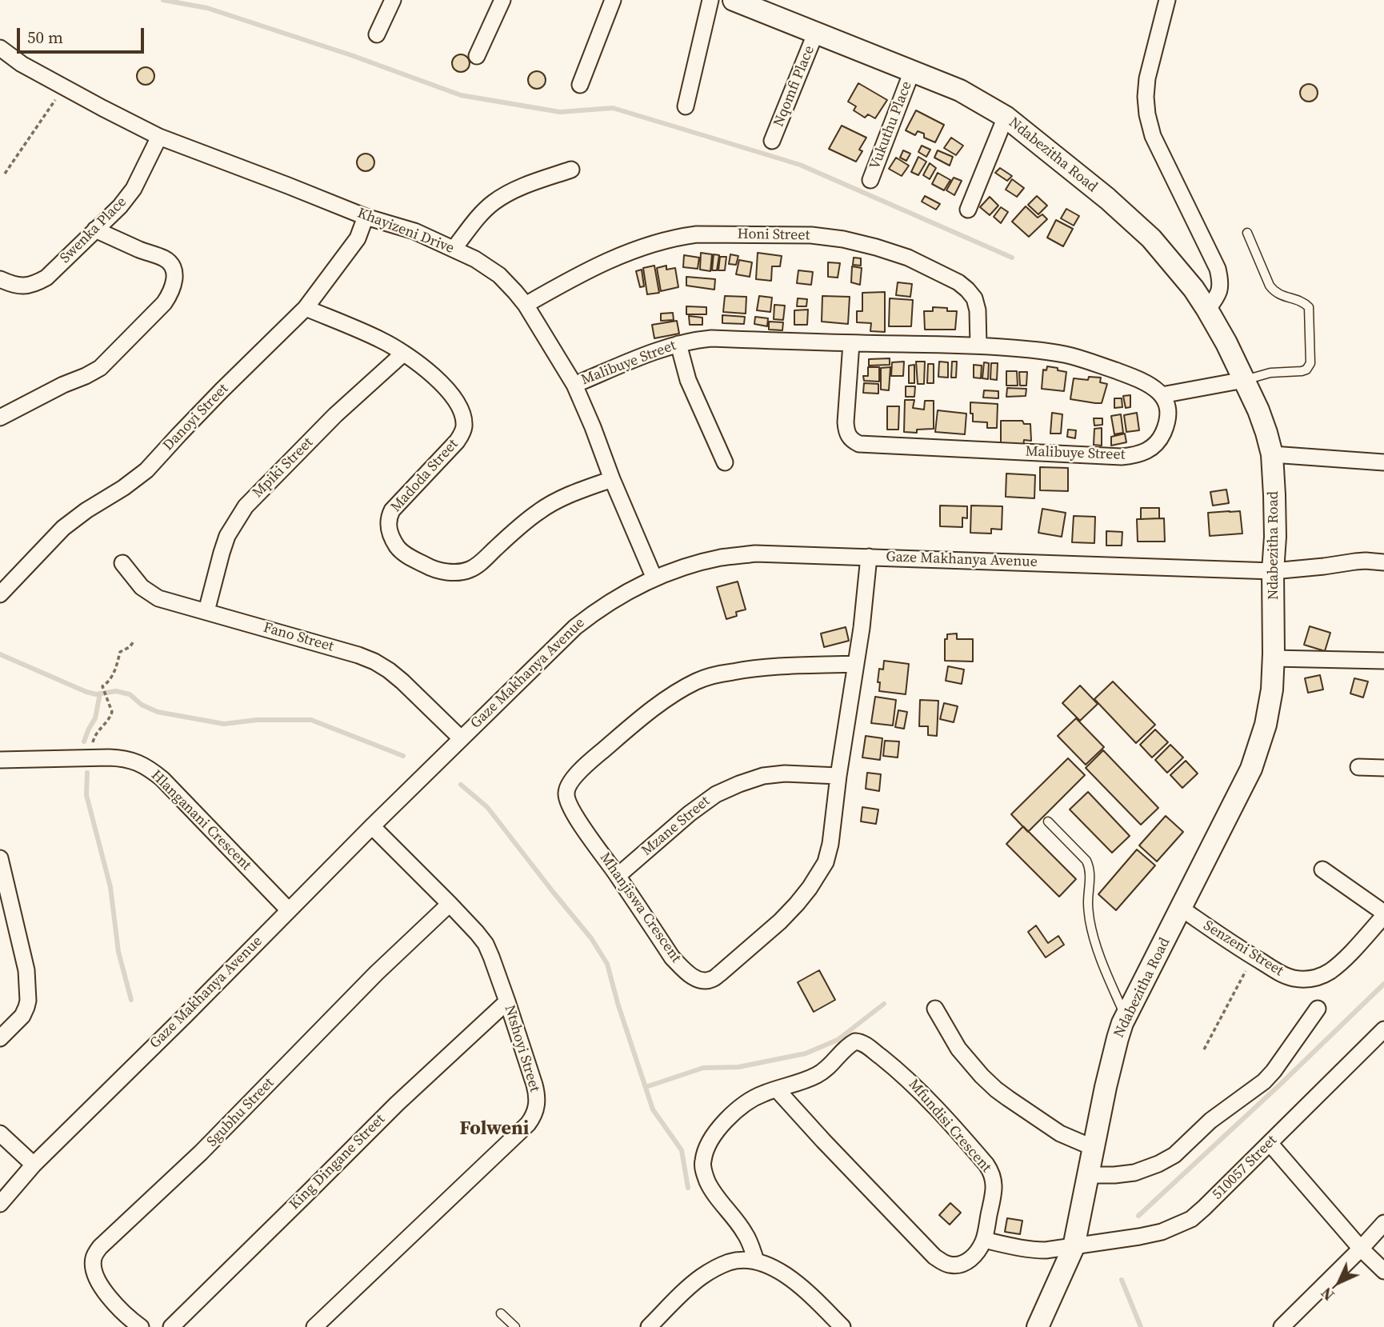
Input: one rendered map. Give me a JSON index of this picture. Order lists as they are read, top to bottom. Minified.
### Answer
{"streets":{"street":["Nqomfi Place","Vukuthu Place","Ndabezitha Road","Swenka Place","Khayizeni Drive","Honi Street","Malibuye Street","Danoyi Street","Mpiki Street","Madoda Street","Gaze Makhanya Avenue","Fano Street","Hlanganani Crescent","Mzane Street","Mhanjiswa Crescent","Senzeni Street","Ntshoyi Street","Sgubhu Street","Mfundisi Crescent","King Dingane Street","510057 Street"]},"crossings":[["Nqomfi Place","Ndabezitha Road"],["Vukuthu Place","Ndabezitha Road"],["Ndabezitha Road","Gaze Makhanya Avenue"],["Ndabezitha Road","Senzeni Street"],["Ndabezitha Road","510057 Street"],["Swenka Place","Khayizeni Drive"],["Khayizeni Drive","Honi Street"],["Khayizeni Drive","Malibuye Street"],["Khayizeni Drive","Danoyi Street"],["Khayizeni Drive","Madoda Street"],["Khayizeni Drive","Gaze Makhanya Avenue"],["Honi Street","Malibuye Street"],["Danoyi Street","Madoda Street"],["Mpiki Street","Madoda Street"],["Mpiki Street","Fano Street"],["Gaze Makhanya Avenue","Fano Street"],["Gaze Makhanya Avenue","Hlanganani Crescent"],["Gaze Makhanya Avenue","Mhanjiswa Crescent"],["Gaze Makhanya Avenue","Ntshoyi Street"],["Mzane Street","Mhanjiswa Crescent"],["Ntshoyi Street","Sgubhu Street"],["Ntshoyi Street","King Dingane Street"],["Mfundisi Crescent","510057 Street"]],"districts":["Folweni"],"scale_bar":"50 m","north":"bottom left"}
